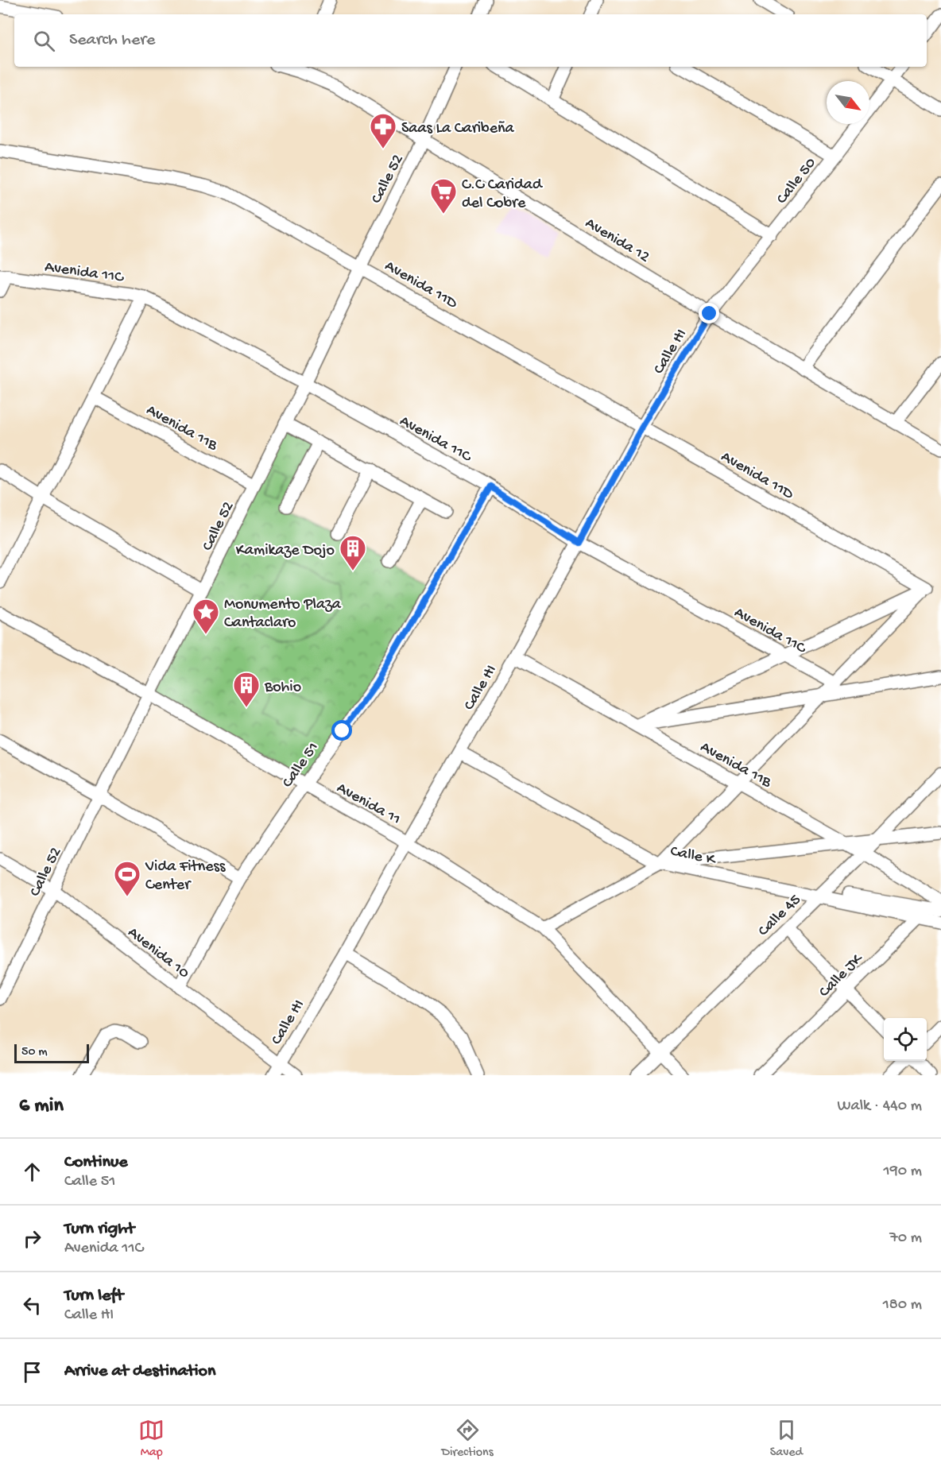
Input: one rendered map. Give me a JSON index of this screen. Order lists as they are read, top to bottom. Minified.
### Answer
{"streets":{"street":["Calle 52","Calle 50","Avenida 12","Avenida 11C","Avenida 11D","Calle HI","Avenida 11B","Calle 51","Avenida 11","Calle K","Calle 45","Avenida 10","Calle JK"]},"crossings":[["Calle 52","Avenida 12"],["Calle 52","Avenida 11C"],["Calle 52","Avenida 11D"],["Calle 52","Avenida 11B"],["Calle 52","Avenida 11"],["Calle 52","Avenida 10"],["Calle 50","Avenida 12"],["Calle 50","Calle HI"],["Avenida 12","Calle HI"],["Avenida 11C","Calle HI"],["Avenida 11C","Calle 51"],["Avenida 11D","Calle HI"],["Calle HI","Avenida 11B"],["Calle HI","Avenida 11"],["Calle HI","Avenida 10"],["Avenida 11B","Calle 45"],["Avenida 11B","Calle JK"],["Calle 51","Avenida 11"],["Calle 51","Avenida 10"],["Avenida 11","Calle 45"]],"places":{"pharmacy":["Saas La Caribeña"],"supermarket":["C.C Caridad del Cobre"],"building":["Kamikaze Dojo","Bohio"],"place":["Monumento Plaza Cantaclaro"],"sports":["Vida Fitness Center"]},"scale_bar":"50 m","north":"bottom right","page":{"search":"Search here","scale":"50 m","heading":["6 min","Walk · 440 m"],"list":[["Continue","Calle 51","190 m"],["Turn right","Avenida 11C","70 m"],["Turn left","Calle HI","180 m"],"Arrive at destination"],"nav":["Map","Directions","Saved"]}}
